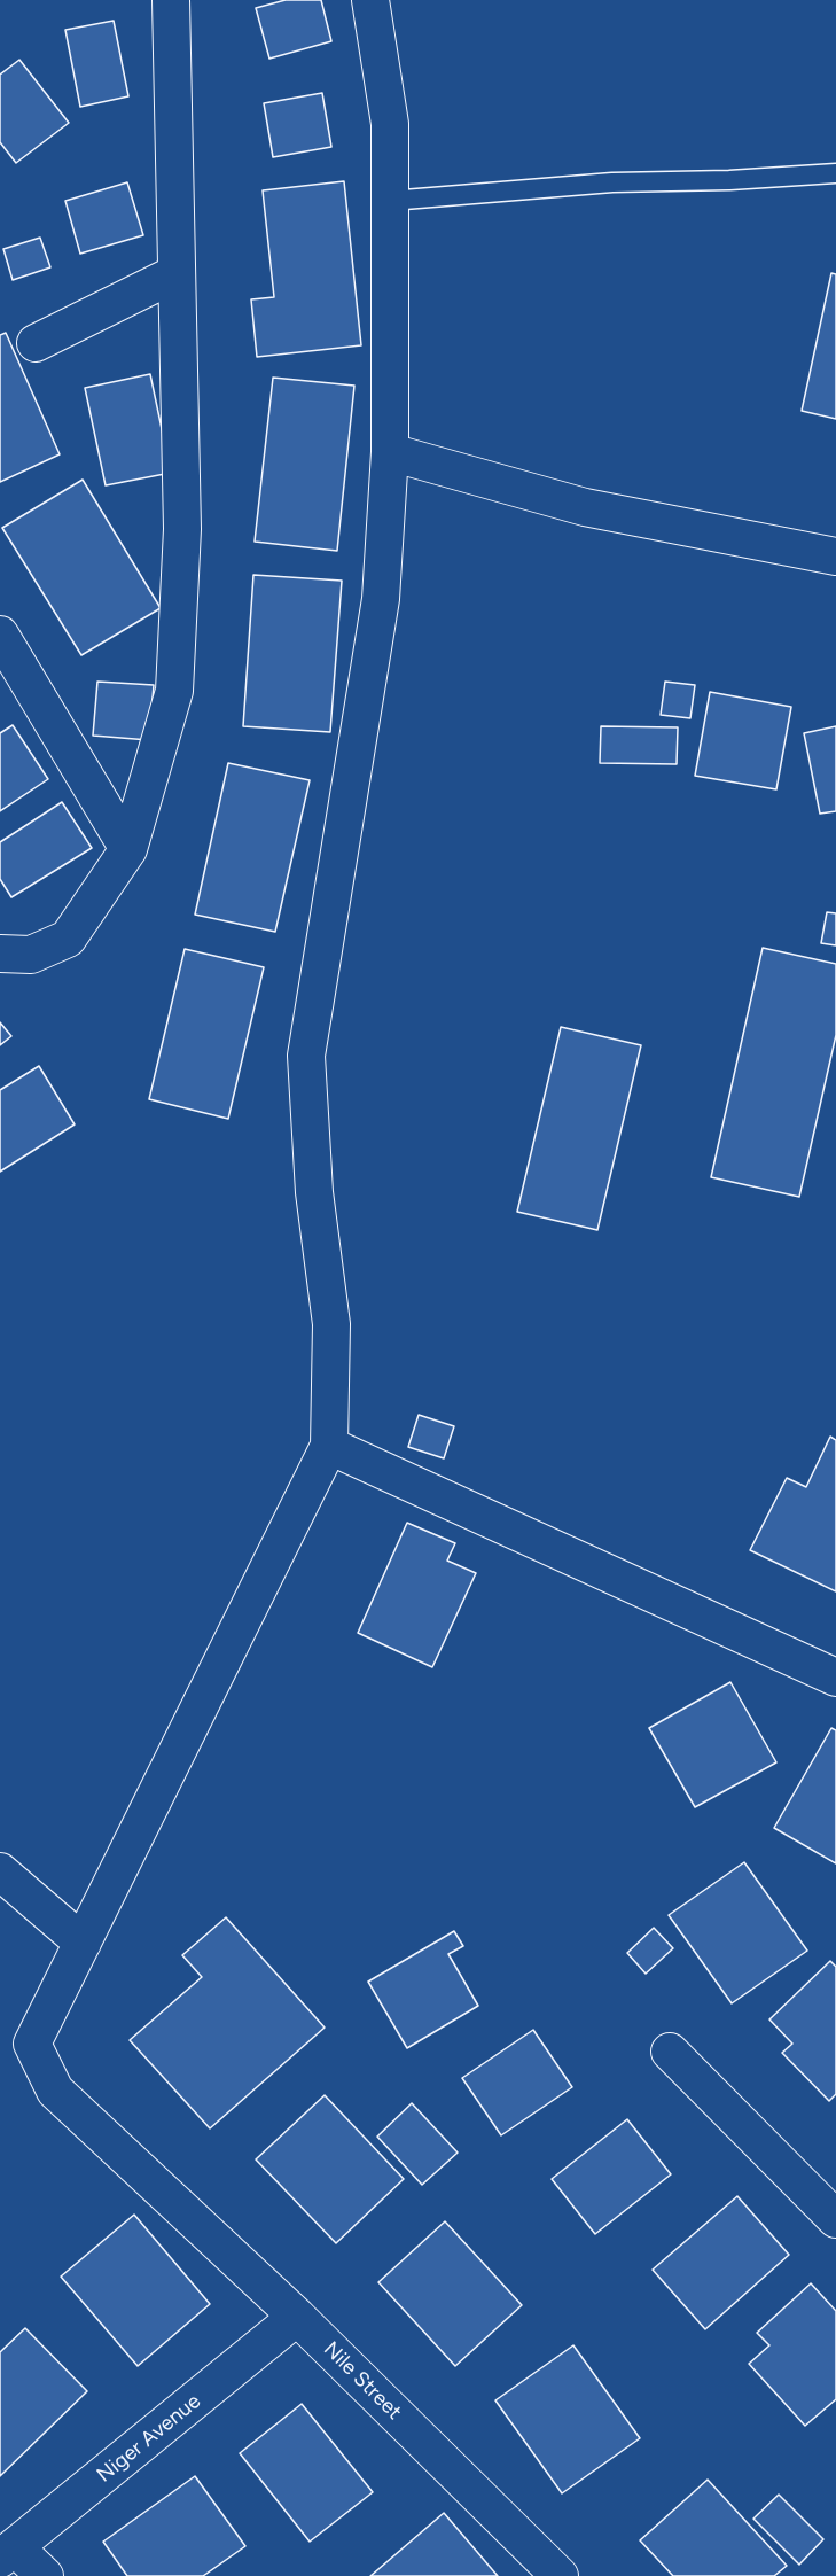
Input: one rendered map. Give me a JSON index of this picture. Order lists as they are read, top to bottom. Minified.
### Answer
{"streets":{"street":["Nile Street","Niger Avenue"]},"crossings":[["Nile Street","Niger Avenue"]]}
